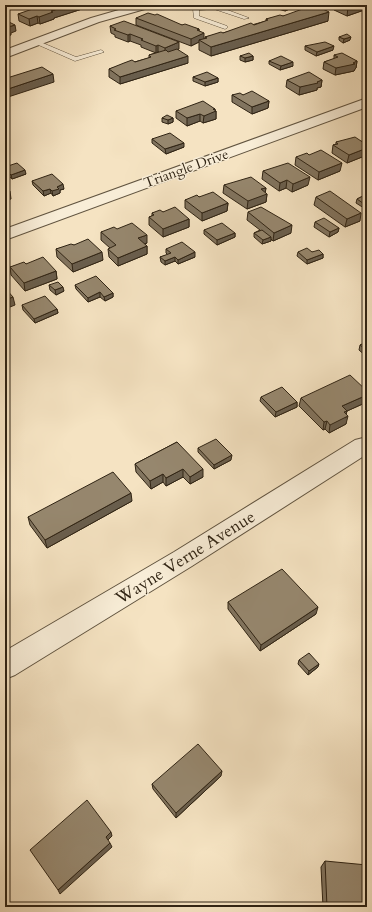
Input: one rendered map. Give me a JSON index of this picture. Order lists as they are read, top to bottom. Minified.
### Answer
{"streets":{"street":["Triangle Drive","Wayne Verne Avenue"]}}
